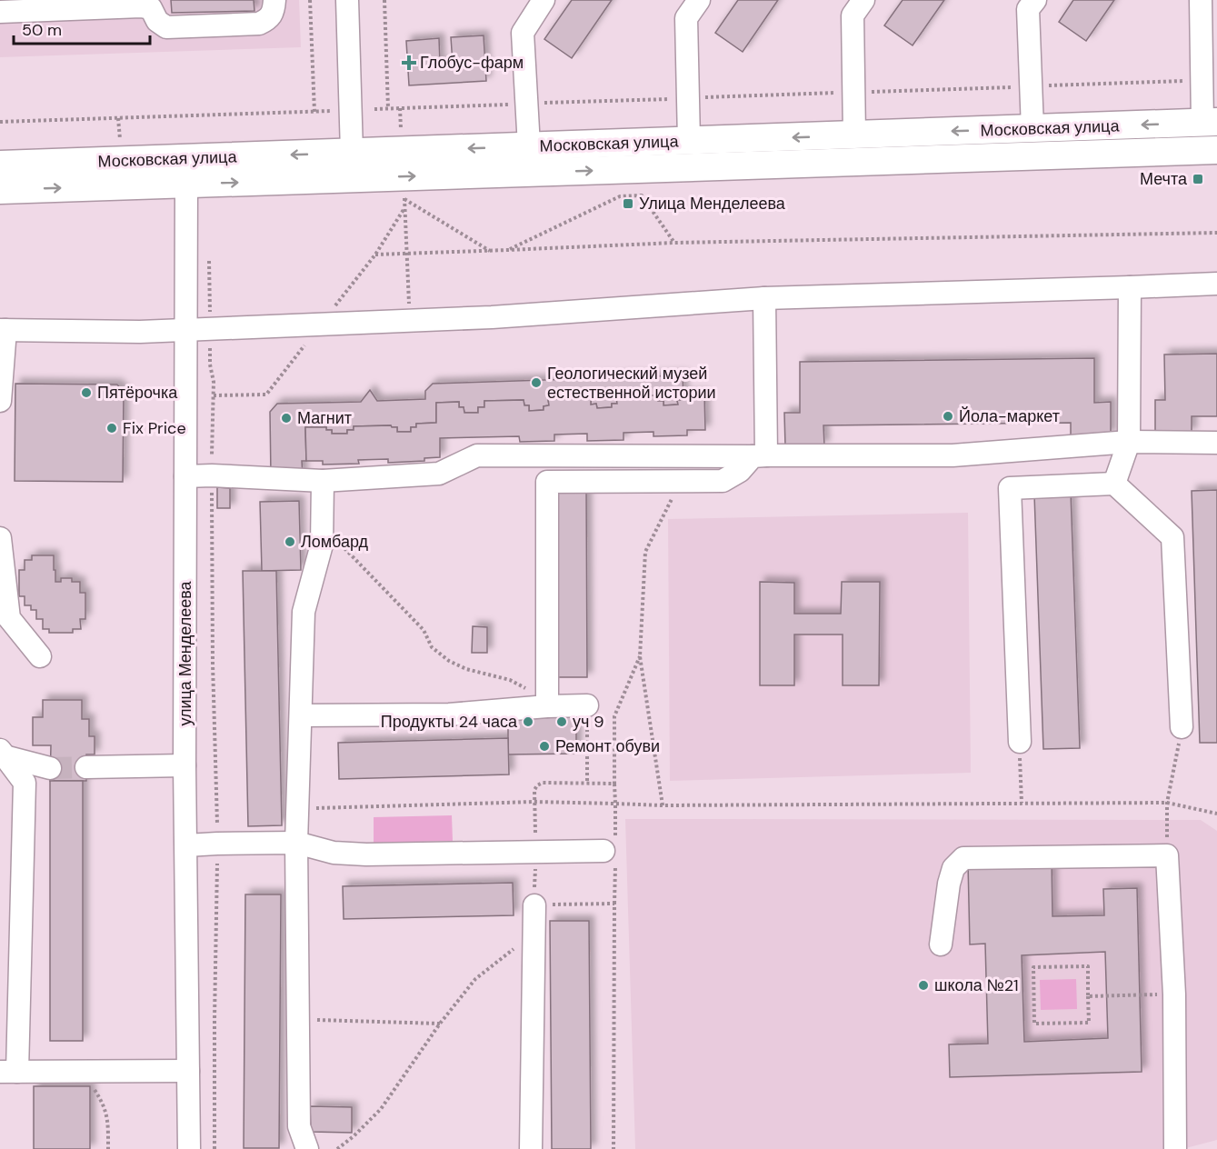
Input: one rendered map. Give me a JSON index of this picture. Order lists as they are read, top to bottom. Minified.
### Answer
{"streets":{"main road":["Московская улица"],"street":["улица Менделеева"]},"crossings":[["Московская улица","улица Менделеева"]],"places":{"health":["Глобус-фарм"],"transit":["Мечта","Улица Менделеева"],"other":["Геологический музей естественной истории","Пятёрочка","Йола-маркет","Магнит","Fix Price","Ломбард","Продукты 24 часа","уч 9","Ремонт обуви","школа №21"]},"scale_bar":"50 m"}
